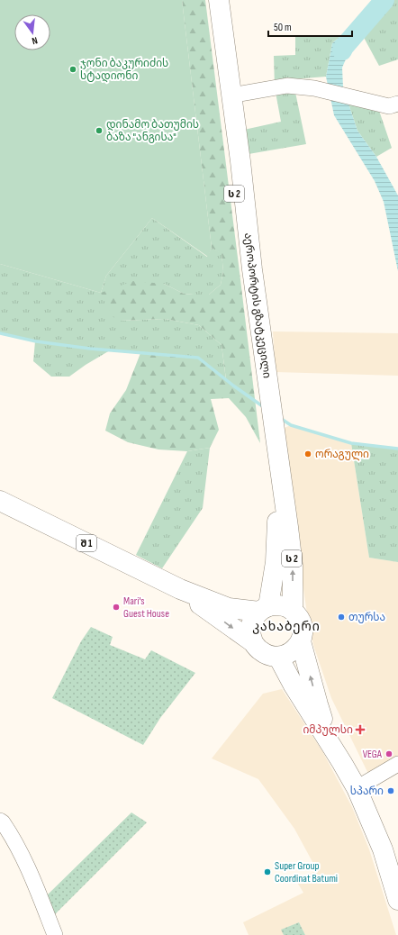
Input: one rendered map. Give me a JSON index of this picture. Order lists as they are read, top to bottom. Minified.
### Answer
{"streets":{"main road":["ს 2","აეროპორტის გზატკეცილი","შ 1"]},"crossings":[["აეროპორტის გზატკეცილი","შ 1"]],"districts":["კახაბერი"],"places":{"other":["ჯონი ბაკურიძის სტადიონი","დინამო ბათუმის ბაზა \"ანგისა\"","ორაგული","Mari's Guest House","თურსა","VEGA","სპარი","Super Group Coordinat Batumi"],"health":["იმპულსი"]},"scale_bar":"50 m","north":"bottom"}
